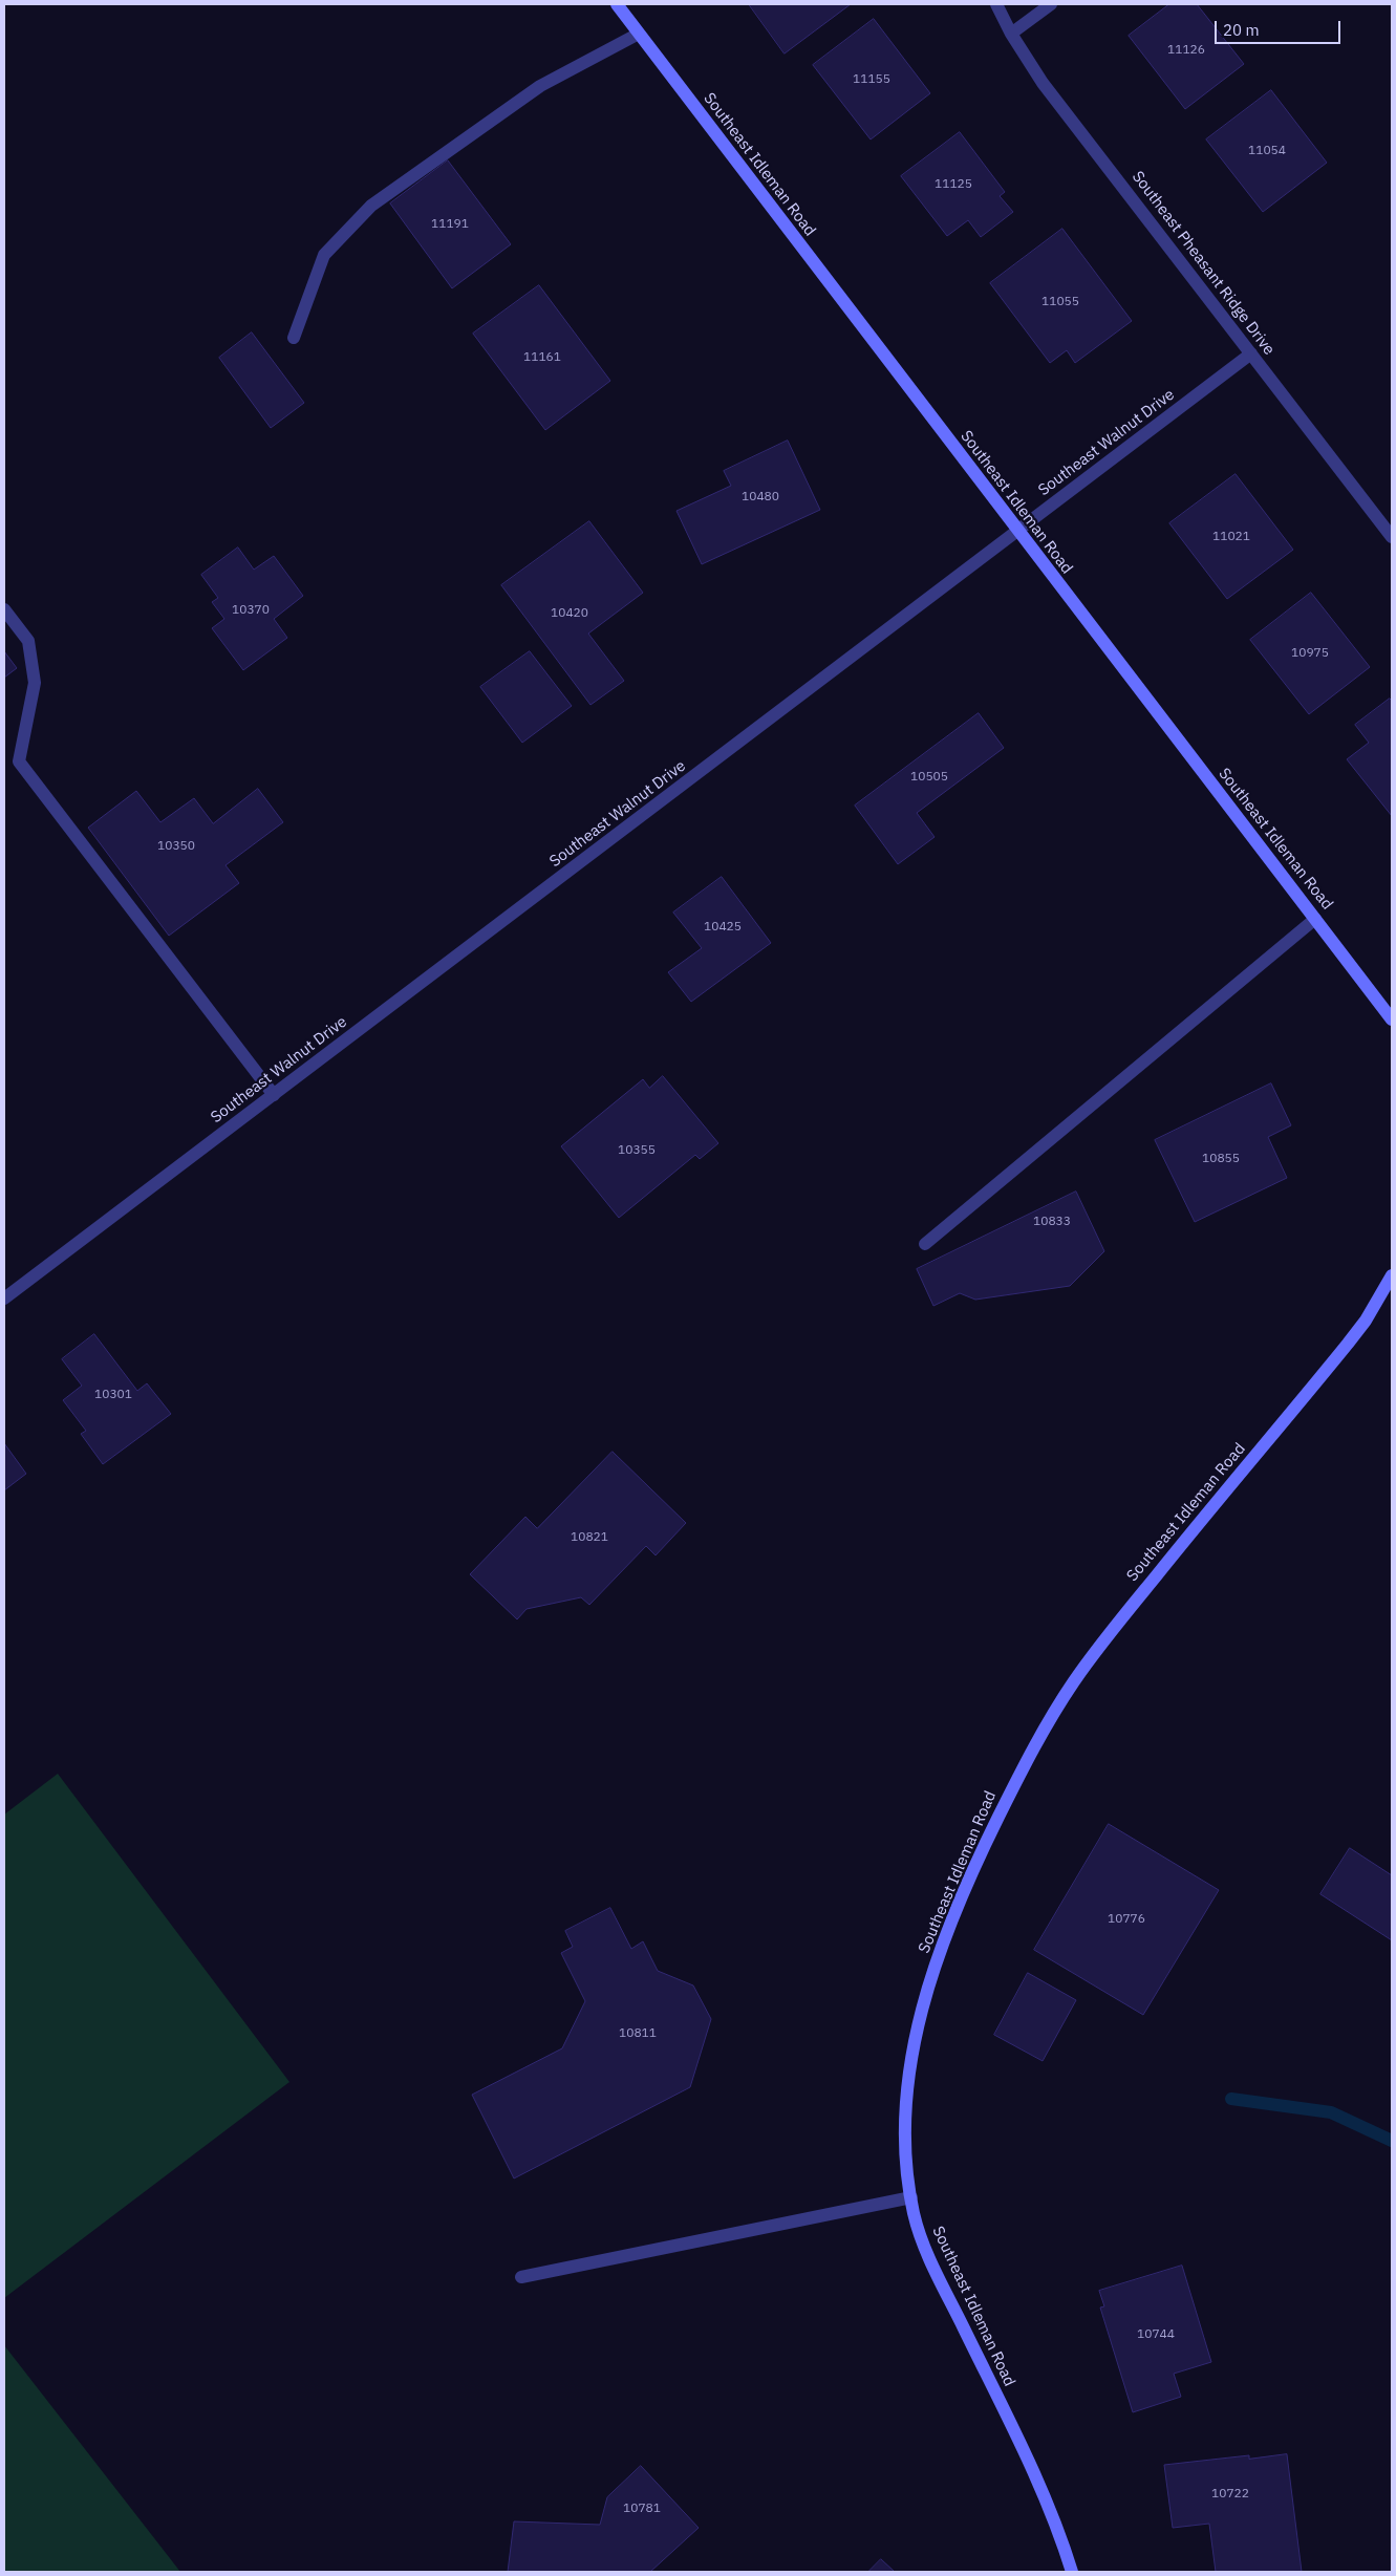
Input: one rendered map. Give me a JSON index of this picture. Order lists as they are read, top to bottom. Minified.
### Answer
{"streets":{"main road":["Southeast Idleman Road"],"street":["Southeast Pheasant Ridge Drive","Southeast Walnut Drive"]},"crossings":[["Southeast Idleman Road","Southeast Walnut Drive"],["Southeast Pheasant Ridge Drive","Southeast Walnut Drive"]],"house_numbers":["11126","11155","11054","11125","11191","11055","11161","10480","11021","10370","10420","10975","10505","10350","10425","10355","10855","10833","10301","10821","10776","10811","10744","10722","10781"],"scale_bar":"20 m"}
